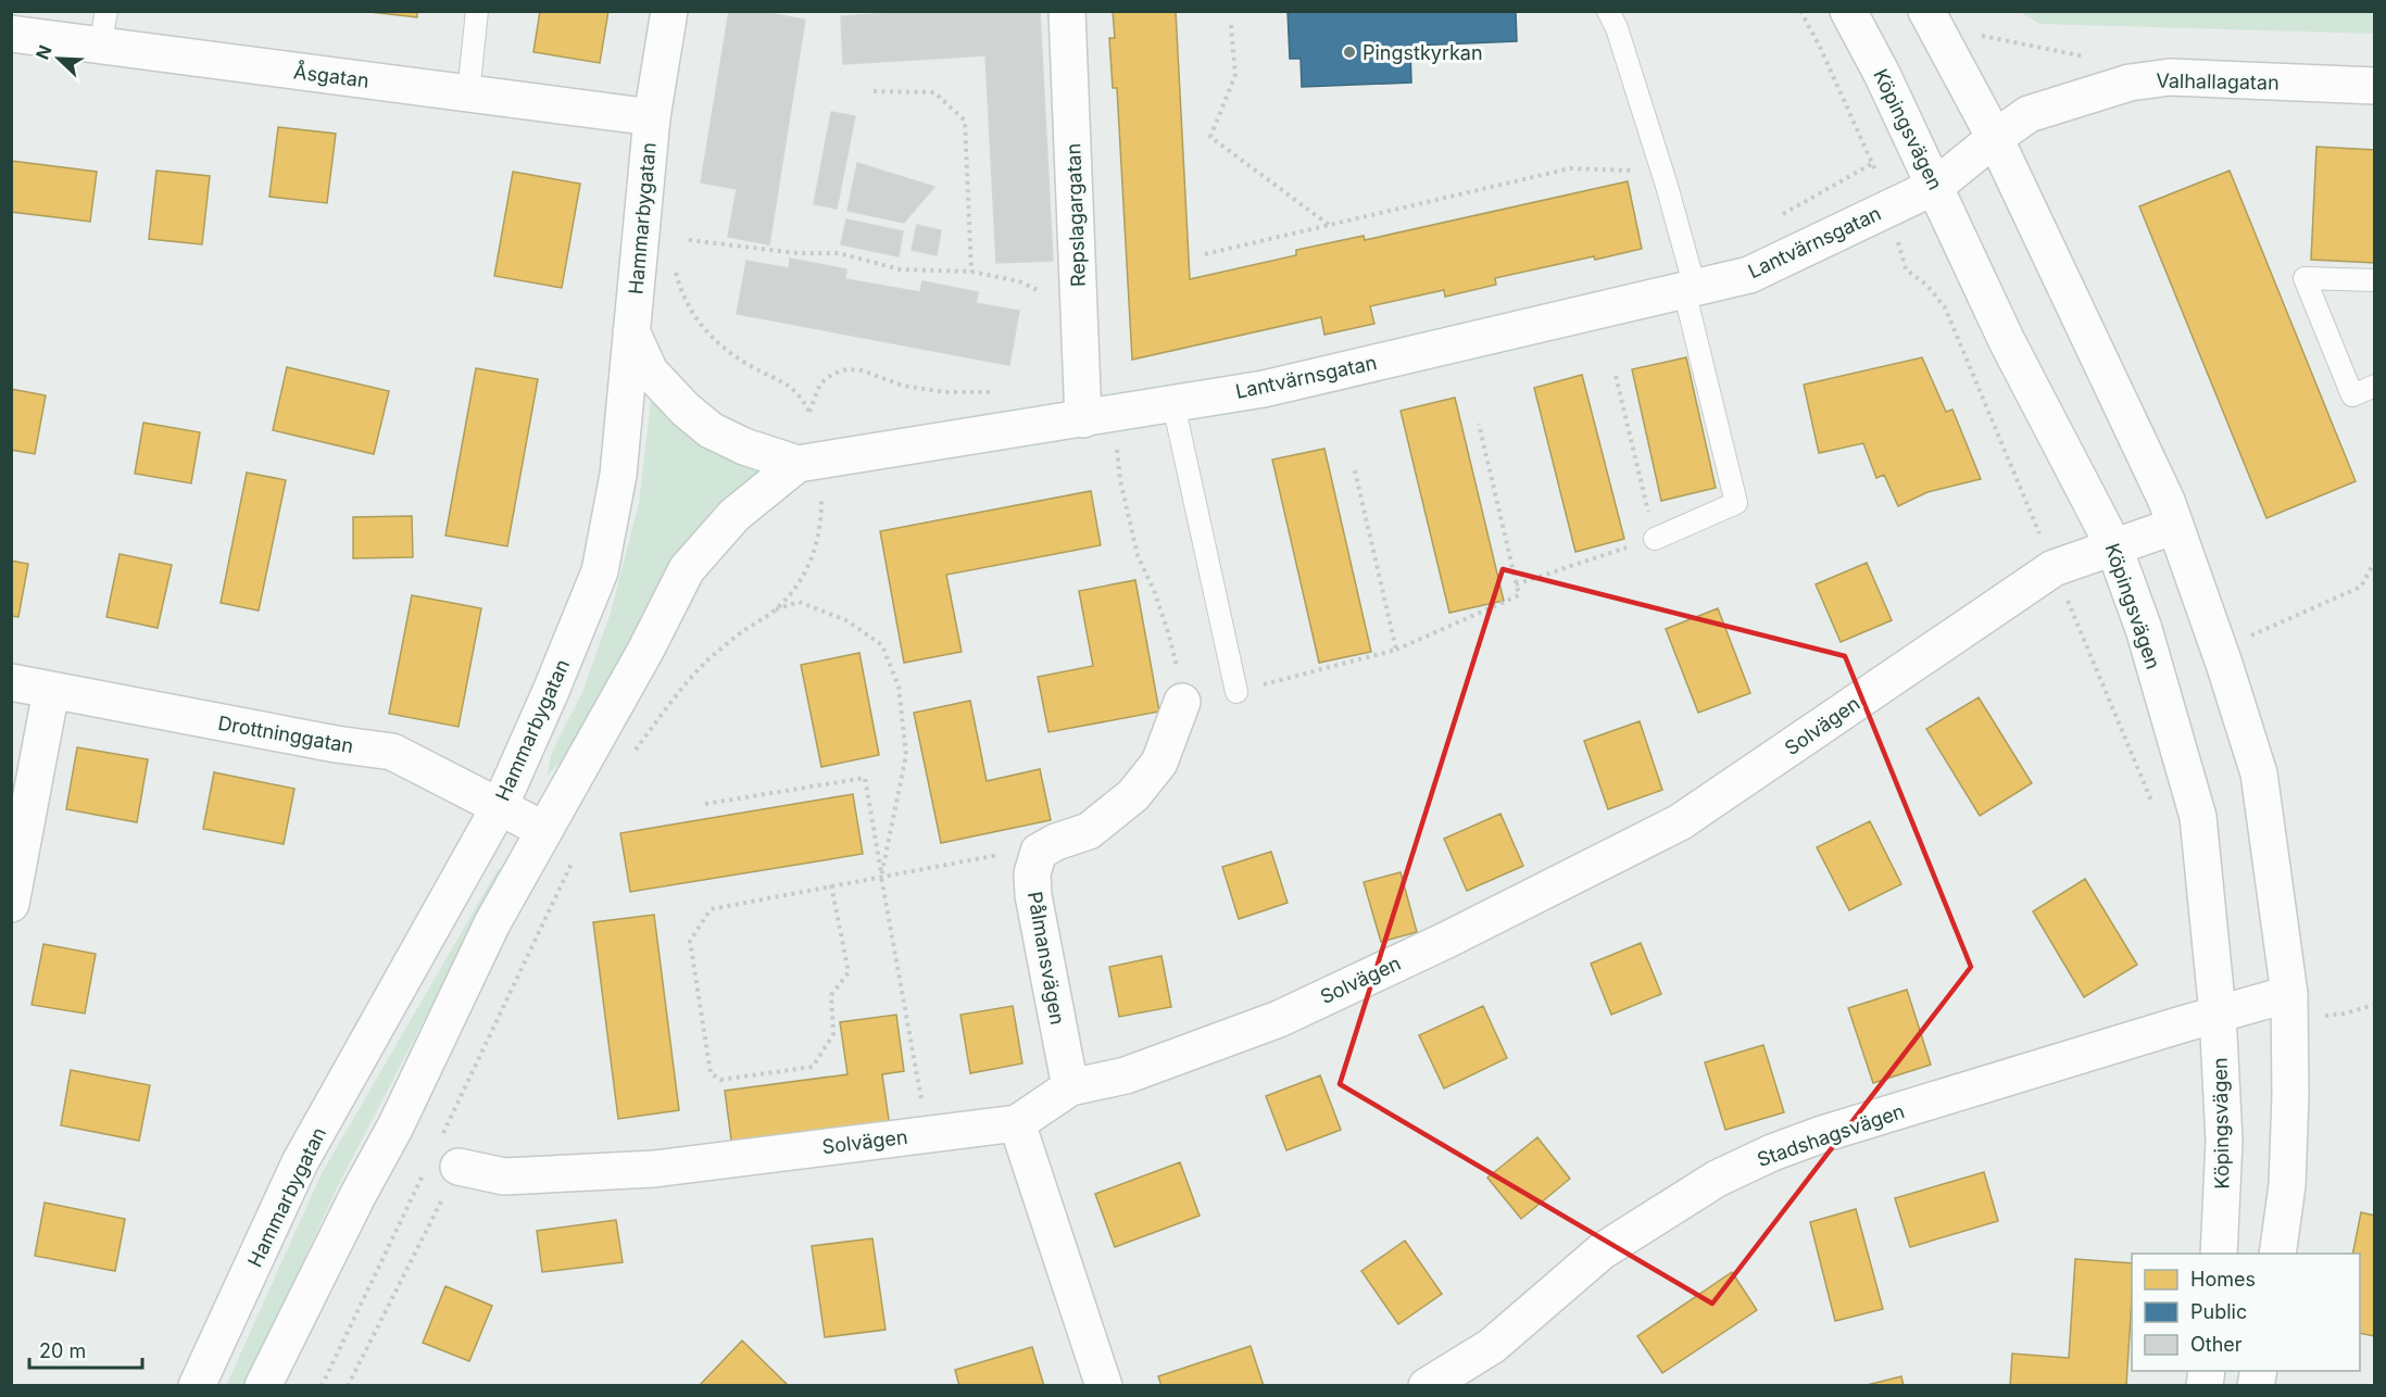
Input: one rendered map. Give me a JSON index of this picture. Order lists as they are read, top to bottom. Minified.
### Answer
{"streets":{"main road":["Åsgatan","Valhallagatan","Köpingsvägen","Repslagargatan","Hammarbygatan","Lantvärnsgatan","Solvägen","Drottninggatan","Pålmansvägen","Stadshagsvägen"]},"crossings":[["Åsgatan","Hammarbygatan"],["Valhallagatan","Lantvärnsgatan"],["Köpingsvägen","Lantvärnsgatan"],["Köpingsvägen","Solvägen"],["Köpingsvägen","Stadshagsvägen"],["Repslagargatan","Lantvärnsgatan"],["Hammarbygatan","Lantvärnsgatan"],["Hammarbygatan","Drottninggatan"],["Solvägen","Pålmansvägen"]],"places":["Pingstkyrkan"],"legend":["Homes","Public","Other"],"scale_bar":"20 m","north":"top left"}
